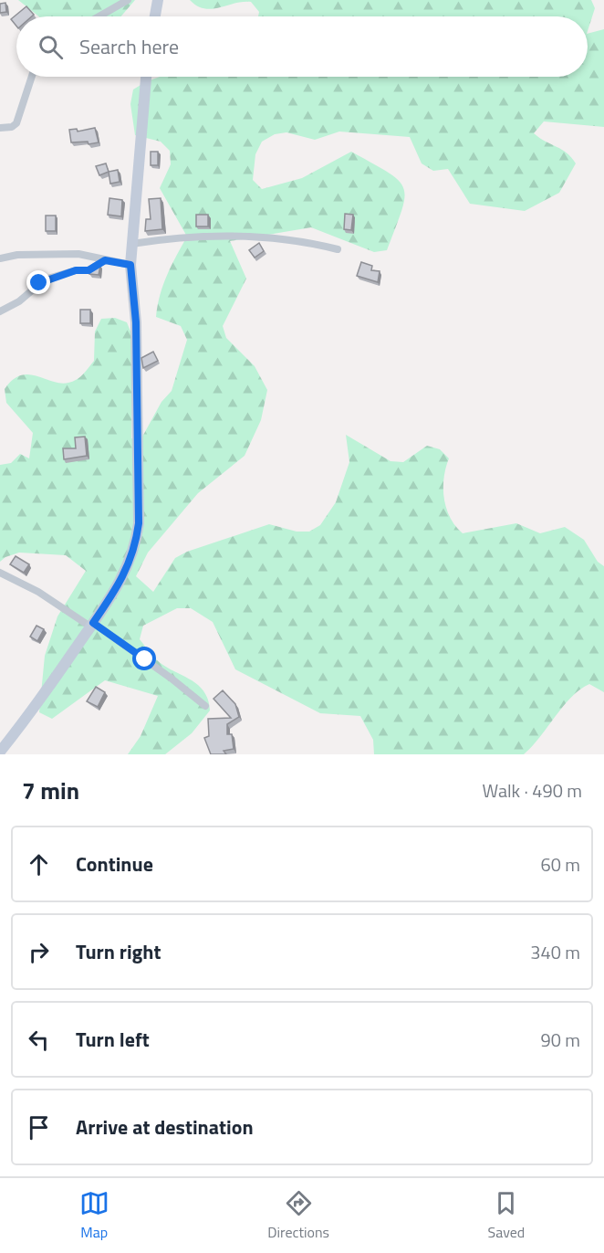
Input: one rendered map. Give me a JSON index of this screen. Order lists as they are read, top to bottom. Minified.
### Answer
{"page":{"search":"Search here","heading":["7 min","Walk · 490 m"],"list":[["Continue","60 m"],["Turn right","340 m"],["Turn left","90 m"],"Arrive at destination"],"nav":["Map","Directions","Saved"]}}
